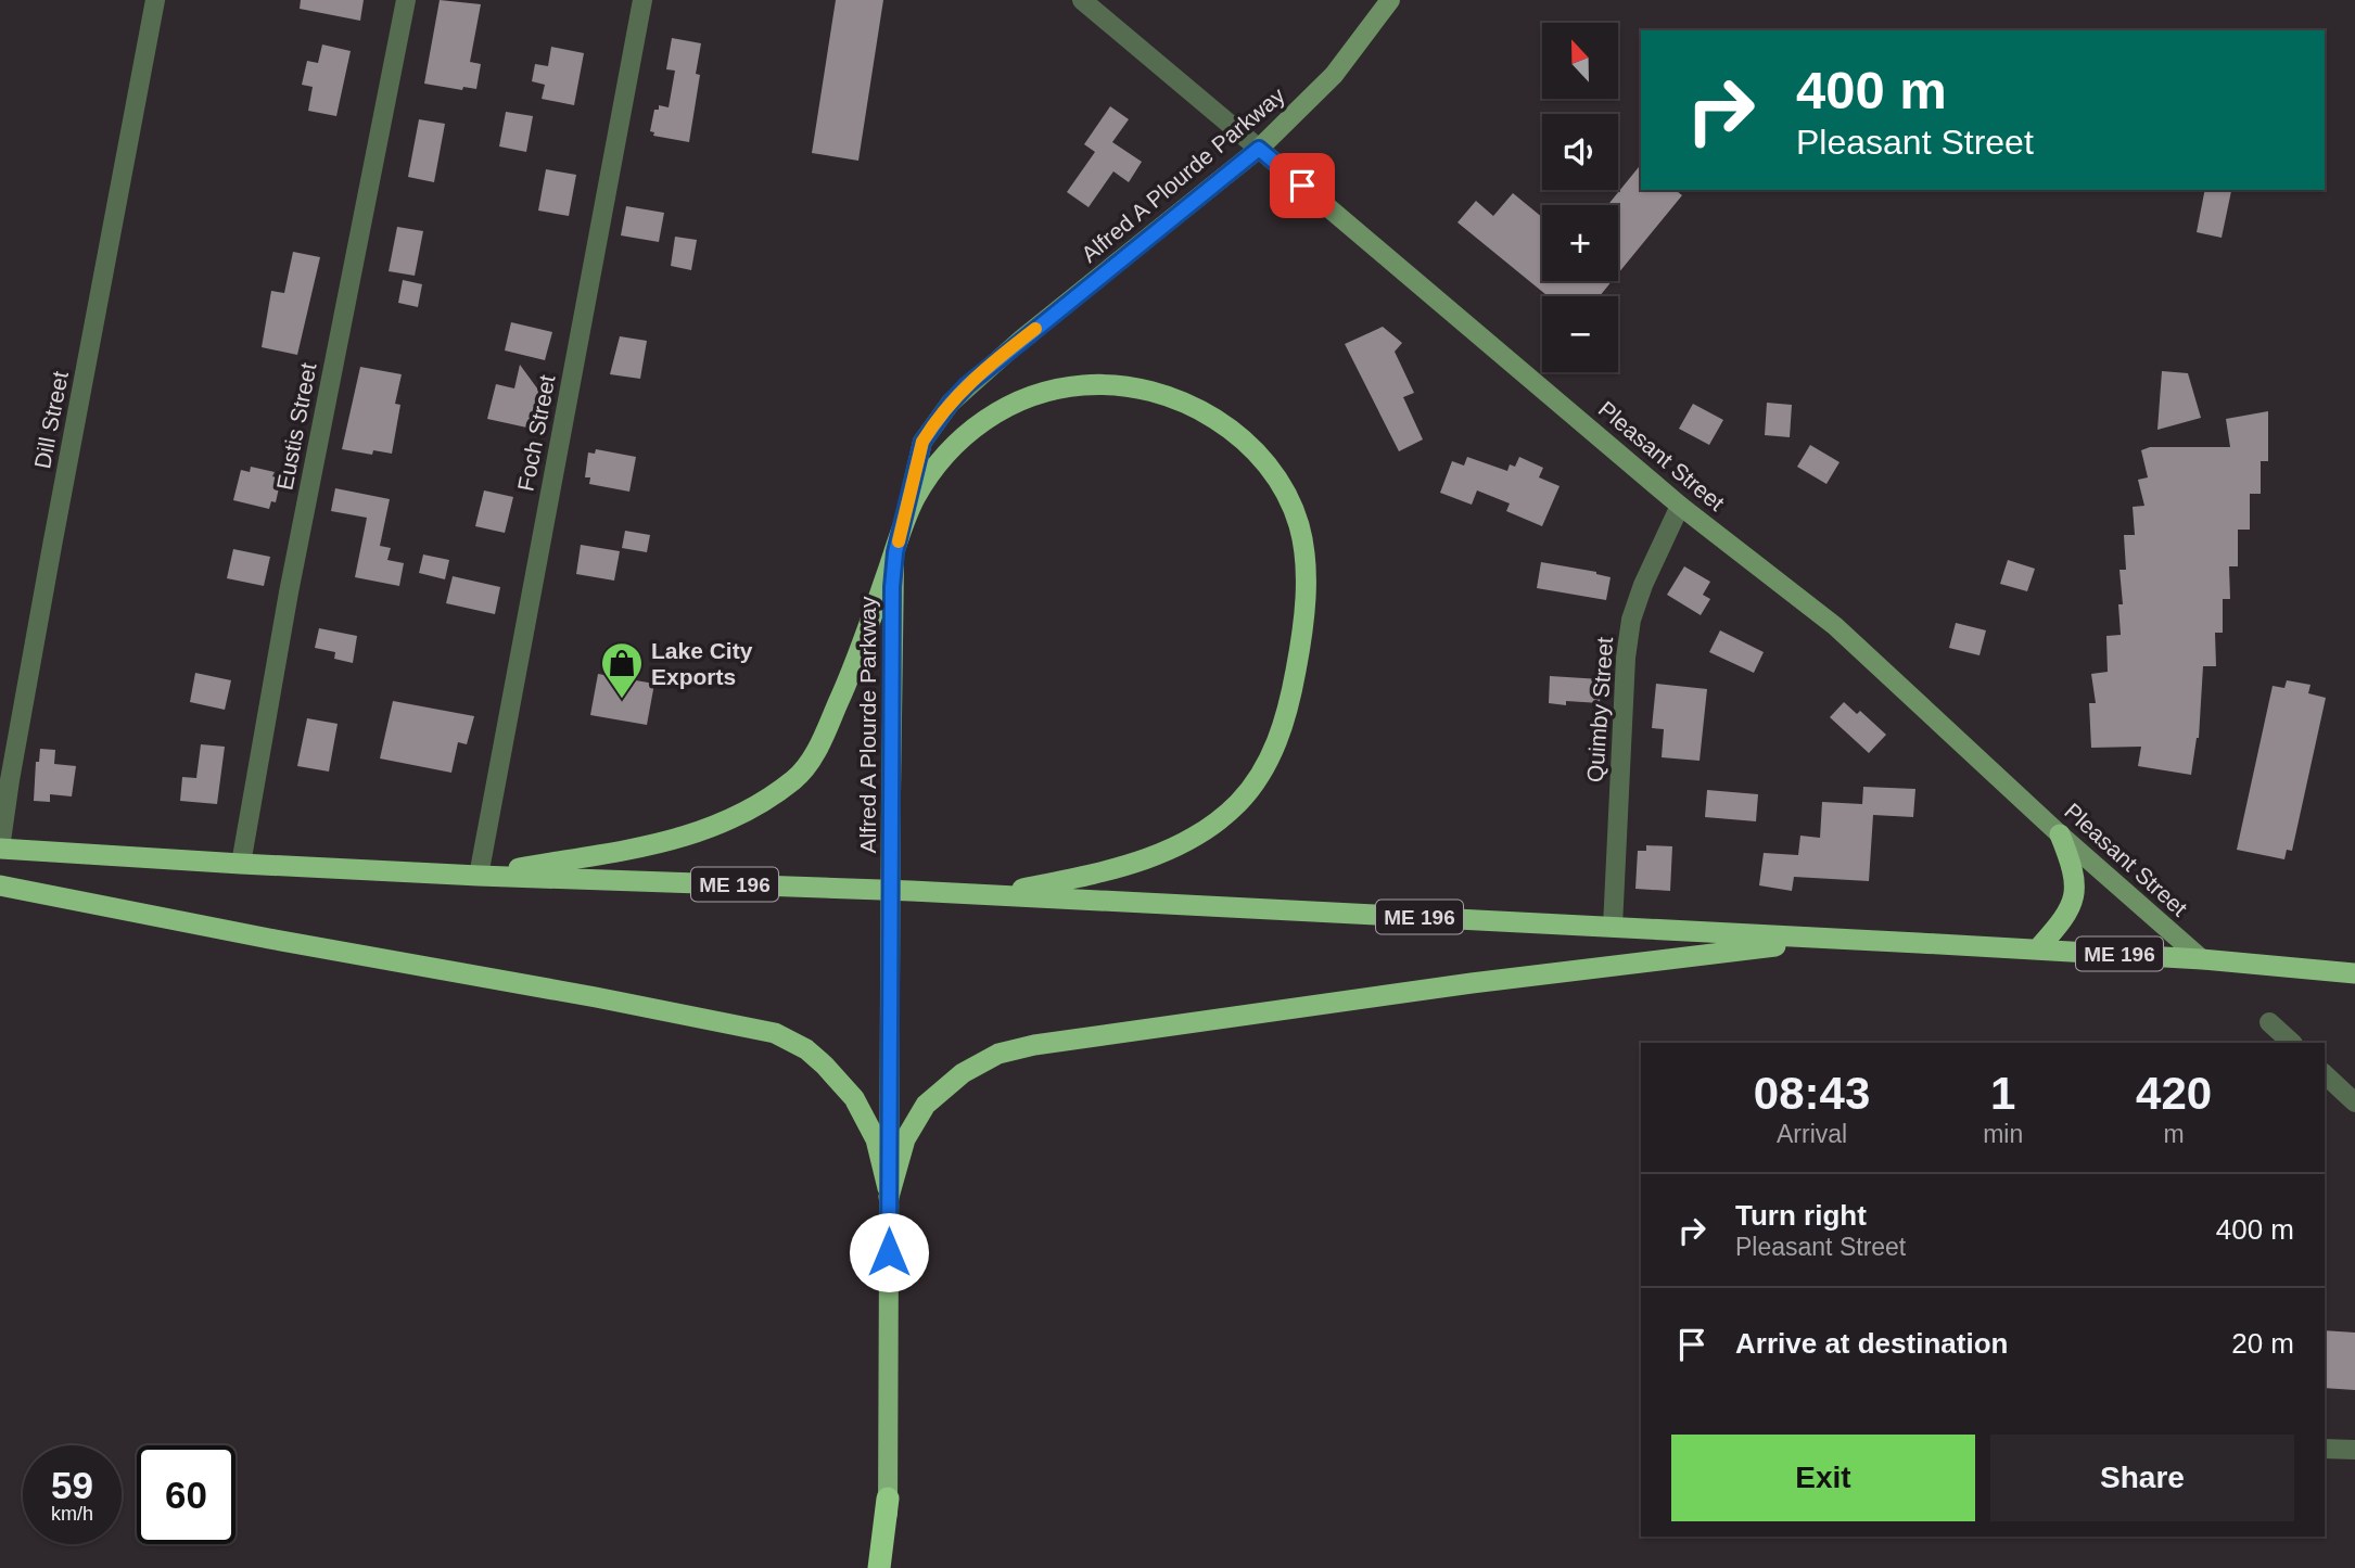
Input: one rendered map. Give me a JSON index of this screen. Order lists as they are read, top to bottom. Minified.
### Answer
{"streets":{"highway":["ME 196"],"main road":["Alfred A Plourde Parkway","Pleasant Street"],"street":["Dill Street","Eustis Street","Foch Street","Quimby Street"]},"crossings":[["Alfred A Plourde Parkway","Pleasant Street"],["Dill Street","ME 196"],["Eustis Street","ME 196"],["Foch Street","ME 196"],["Pleasant Street","Quimby Street"],["Pleasant Street","ME 196"],["Quimby Street","ME 196"]],"places":{"shop":["Lake City Exports"]},"north":"top","page":{"map_buttons":["+","−"],"turn":["400 m","Pleasant Street"],"eta":["08:43","Arrival","1","min","420","m"],"list":[{"name":"Turn right","note":"Pleasant Street","value":"400 m"},{"name":"Arrive at destination","value":"20 m"}],"buttons":["Exit","Share"],"speed":"59 km/h","limit":"60"}}
